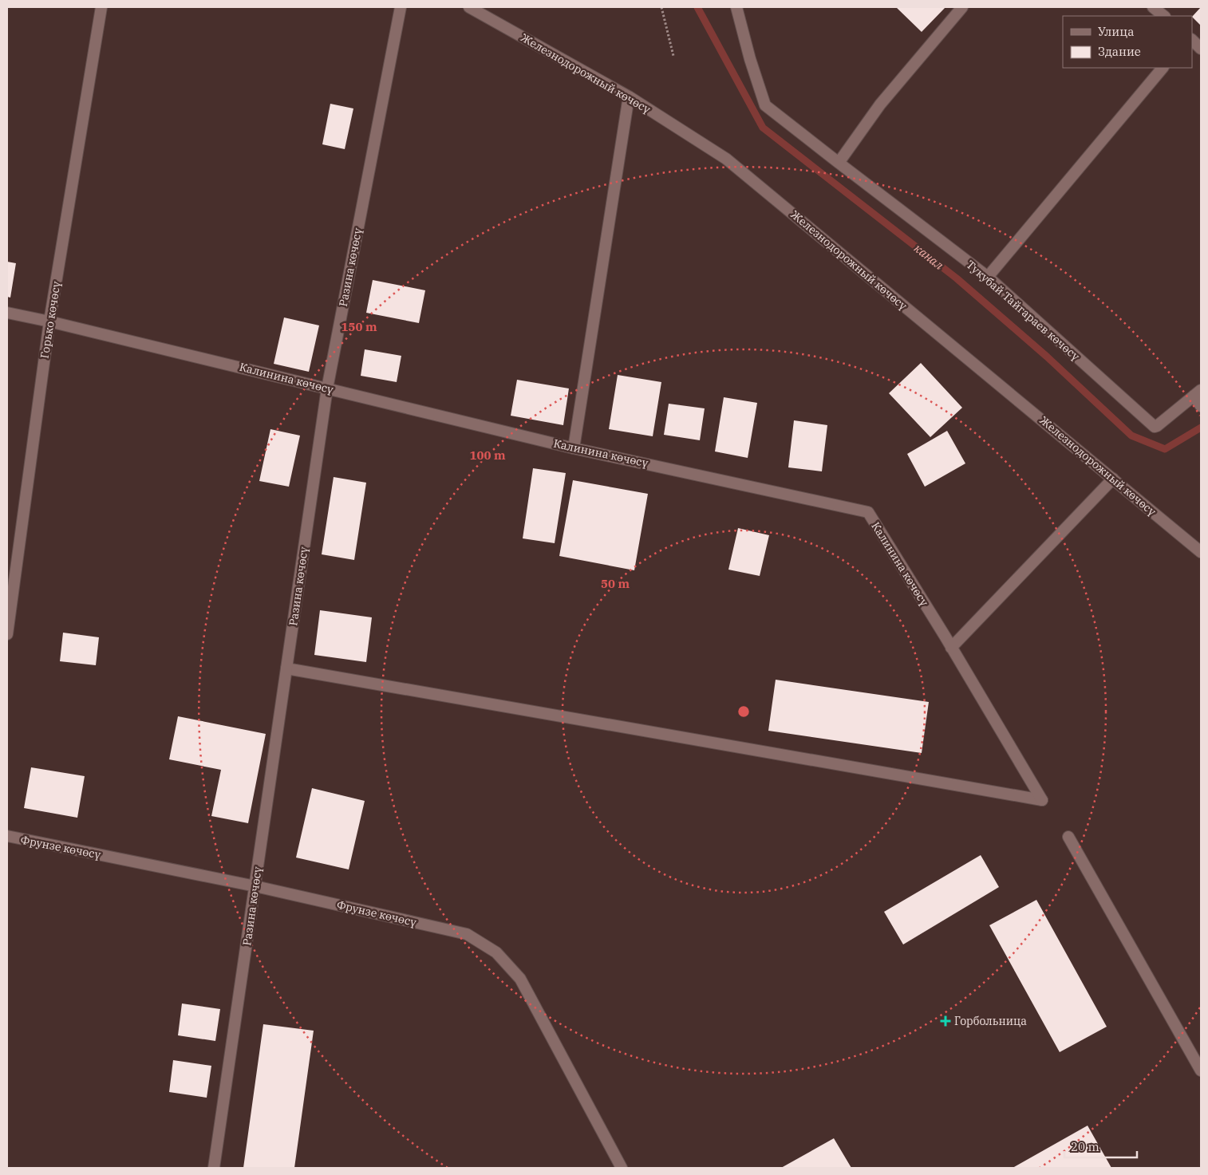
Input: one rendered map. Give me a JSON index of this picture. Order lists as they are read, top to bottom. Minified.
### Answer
{"streets":{"street":["Железнодорожный көчөсү","Разина көчөсү","Тукубай Тайгараев көчөсү","Горько көчөсү","Калинина көчөсү","Фрунзе көчөсү"]},"crossings":[["Разина көчөсү","Калинина көчөсү"],["Разина көчөсү","Фрунзе көчөсү"],["Горько көчөсү","Калинина көчөсү"]],"water":["канал"],"places":{"health":["Горбольница"]},"legend":["Улица","Здание"],"scale_bar":"20 m","rings":["150 m","100 m","50 m"]}
